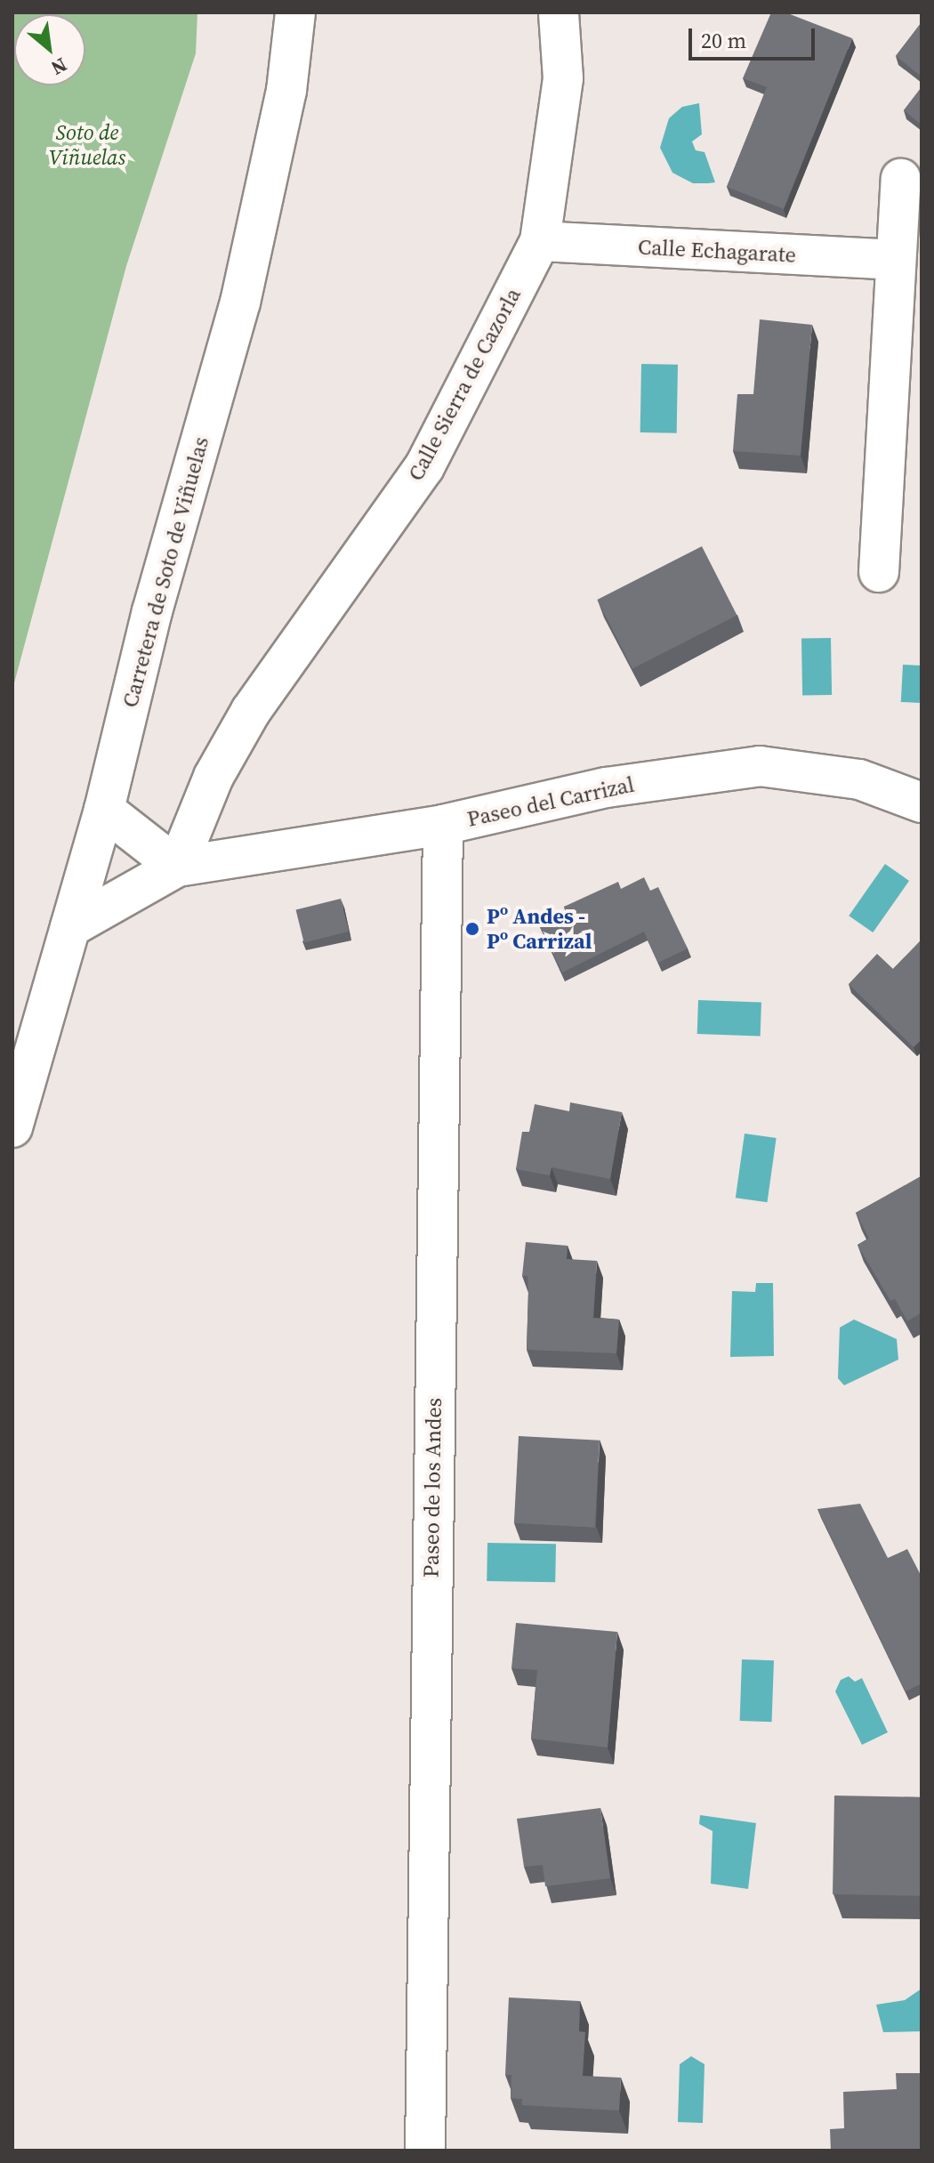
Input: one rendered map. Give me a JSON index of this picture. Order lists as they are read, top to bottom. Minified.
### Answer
{"streets":{"street":["Calle Echagarate","Calle Sierra de Cazorla","Carretera de Soto de Viñuelas","Paseo del Carrizal","Paseo de los Andes"]},"crossings":[["Calle Echagarate","Calle Sierra de Cazorla"],["Calle Sierra de Cazorla","Paseo del Carrizal"],["Carretera de Soto de Viñuelas","Paseo del Carrizal"],["Paseo del Carrizal","Paseo de los Andes"]],"parks":["Soto de Viñuelas"],"places":["Pº Andes - Pº Carrizal"],"scale_bar":"20 m","north":"bottom right"}
